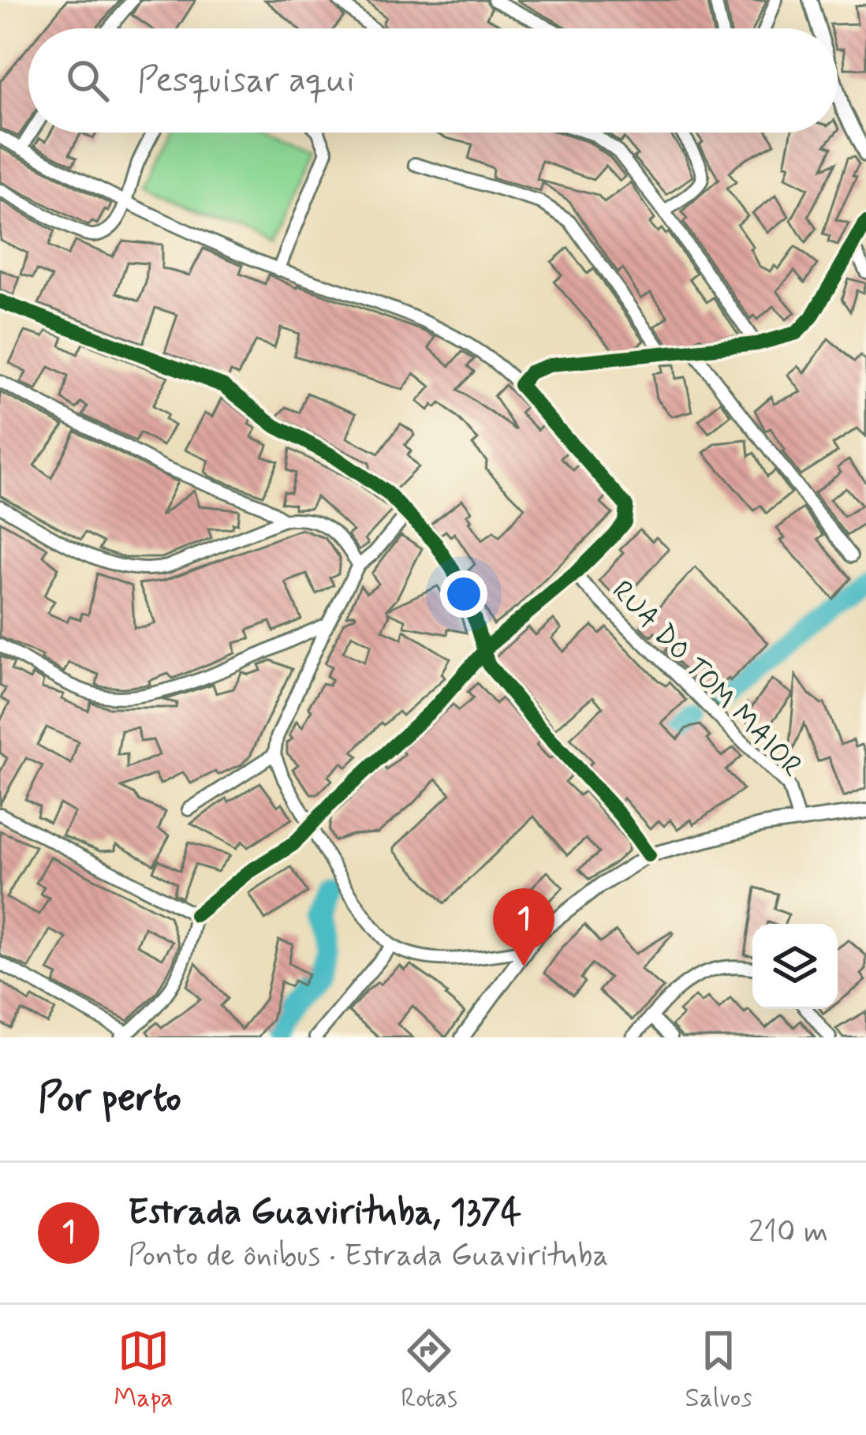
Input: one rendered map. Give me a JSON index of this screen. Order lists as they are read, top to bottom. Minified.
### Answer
{"streets":{"street":["RUA DO TOM MAIOR"]},"page":{"search":"Pesquisar aqui","pins":"1","heading":"Por perto","list":[{"mark":"1","name":"Estrada Guavirituba, 1374","note":"Ponto de ônibus · Estrada Guavirituba","value":"210 m"}],"nav":["Mapa","Rotas","Salvos"]}}
